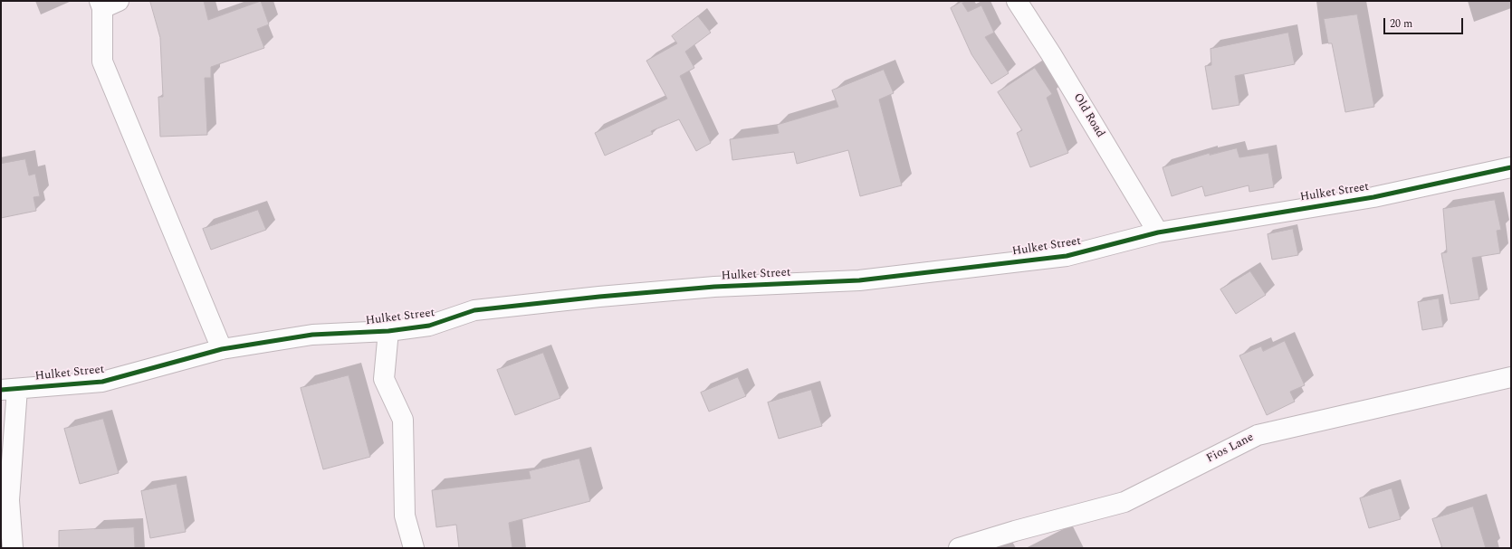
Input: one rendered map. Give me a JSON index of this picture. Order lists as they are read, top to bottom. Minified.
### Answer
{"streets":{"street":["Old Road","Hulket Street","Fios Lane"]},"crossings":[["Old Road","Hulket Street"]],"scale_bar":"20 m"}
